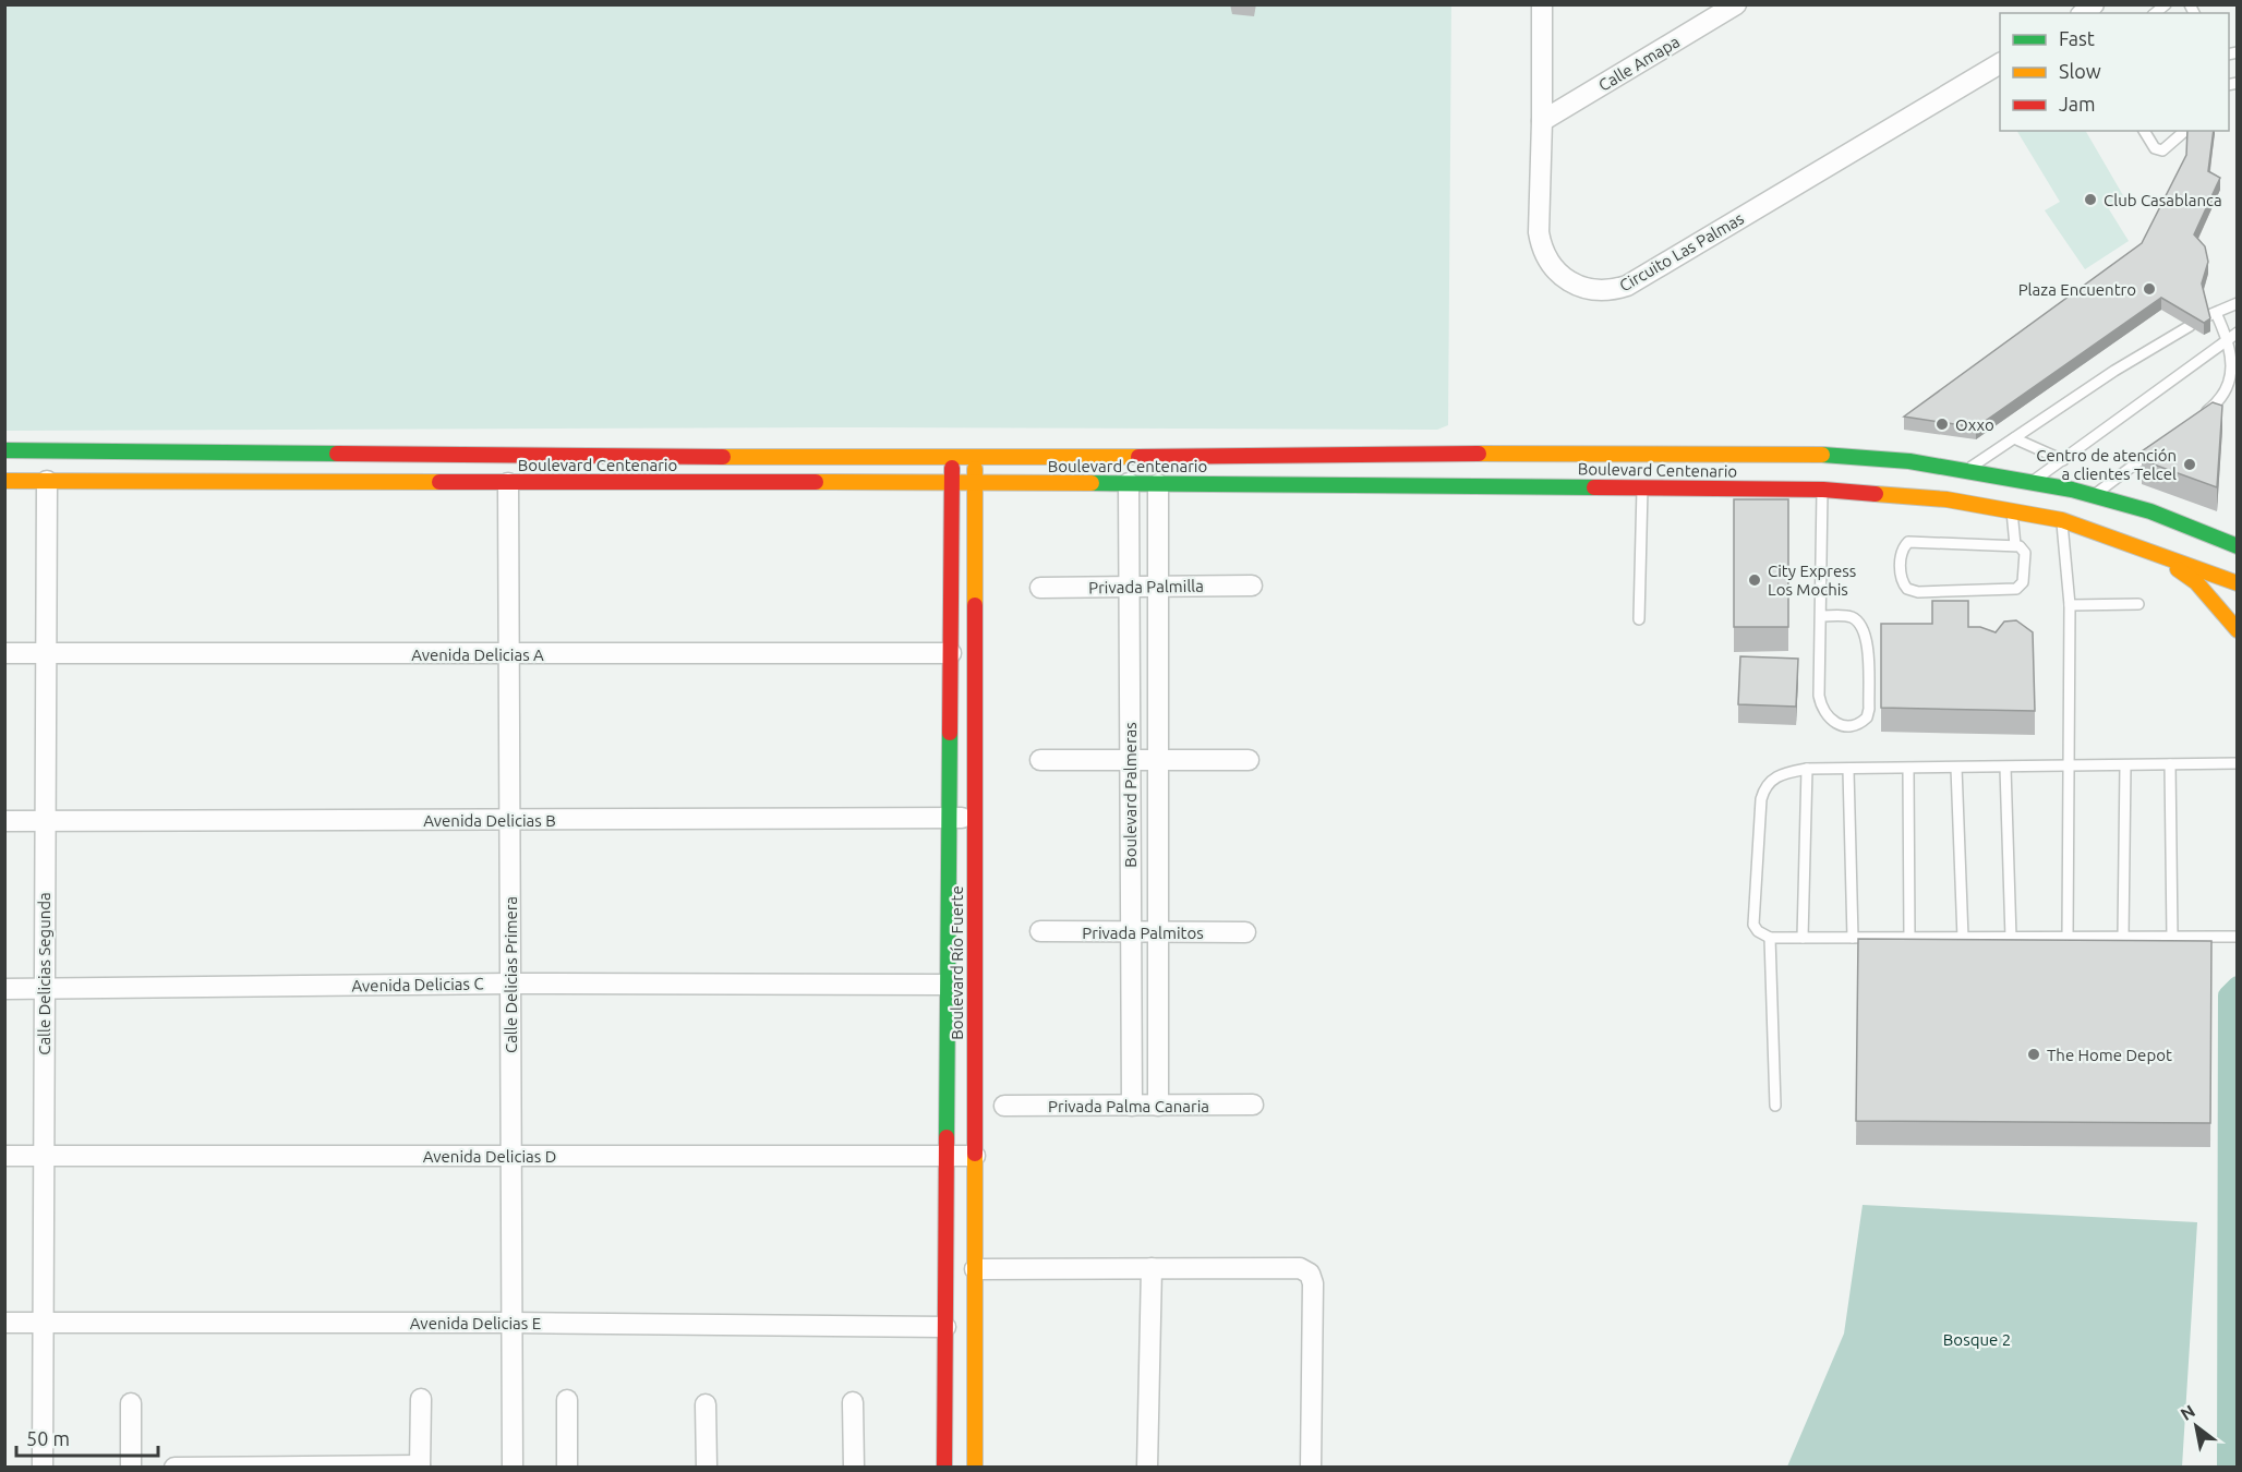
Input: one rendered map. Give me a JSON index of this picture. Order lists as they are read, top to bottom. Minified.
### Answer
{"streets":{"main road":["Boulevard Centenario","Boulevard Río Fuerte"],"street":["Calle Amapa","Circuito Las Palmas","Privada Palmilla","Avenida Delicias A","Boulevard Palmeras","Avenida Delicias B","Privada Palmitos","Calle Delicias Segunda","Calle Delicias Primera","Avenida Delicias C","Privada Palma Canaria","Avenida Delicias D","Avenida Delicias E"]},"crossings":[["Calle Amapa","Circuito Las Palmas"],["Boulevard Centenario","Boulevard Palmeras"],["Boulevard Centenario","Boulevard Río Fuerte"],["Boulevard Centenario","Calle Delicias Segunda"],["Boulevard Centenario","Calle Delicias Primera"],["Privada Palmilla","Boulevard Palmeras"],["Avenida Delicias A","Boulevard Río Fuerte"],["Avenida Delicias A","Calle Delicias Segunda"],["Avenida Delicias A","Calle Delicias Primera"],["Boulevard Palmeras","Privada Palmitos"],["Boulevard Palmeras","Privada Palma Canaria"],["Avenida Delicias B","Boulevard Río Fuerte"],["Avenida Delicias B","Calle Delicias Segunda"],["Avenida Delicias B","Calle Delicias Primera"],["Boulevard Río Fuerte","Avenida Delicias C"],["Boulevard Río Fuerte","Avenida Delicias D"],["Boulevard Río Fuerte","Avenida Delicias E"],["Calle Delicias Segunda","Avenida Delicias C"],["Calle Delicias Segunda","Avenida Delicias D"],["Calle Delicias Segunda","Avenida Delicias E"],["Calle Delicias Primera","Avenida Delicias C"],["Calle Delicias Primera","Avenida Delicias D"],["Calle Delicias Primera","Avenida Delicias E"]],"parks":["Bosque 2"],"places":["Club Casablanca","Plaza Encuentro","Oxxo","Centro de atención a clientes Telcel","City Express Los Mochis","The Home Depot"],"legend":["Fast","Slow","Jam"],"scale_bar":"50 m","north":"top left"}
